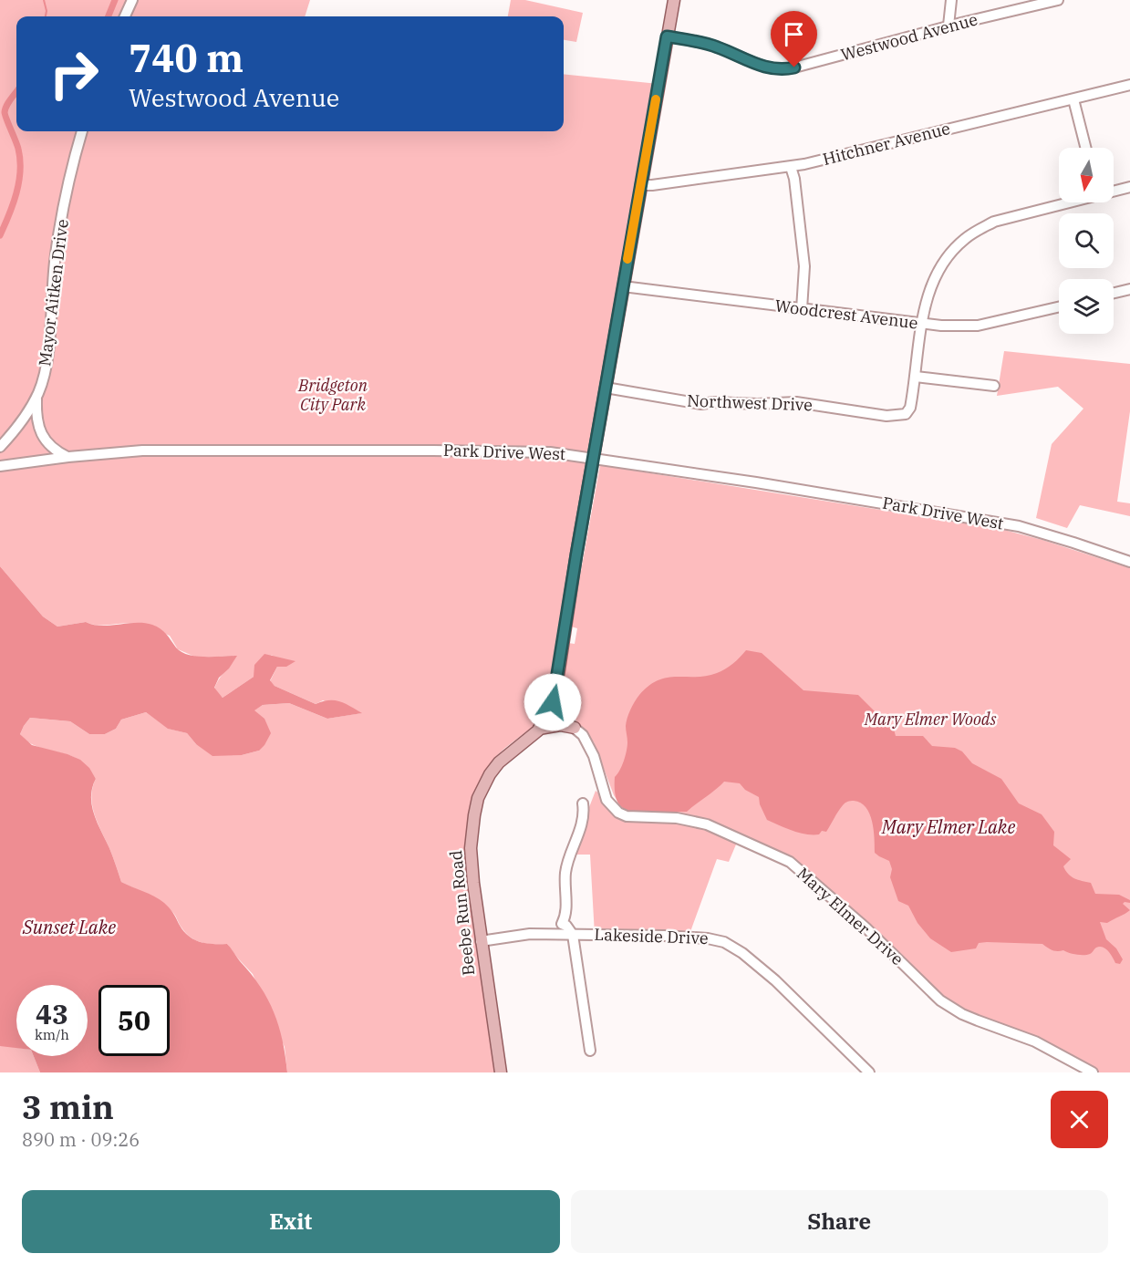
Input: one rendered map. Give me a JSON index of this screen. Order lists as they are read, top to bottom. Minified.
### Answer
{"streets":{"main road":["Beebe Run Road"],"street":["Westwood Avenue","Hitchner Avenue","Mayor Aitken Drive","Woodcrest Avenue","Northwest Drive","Park Drive West","Mary Elmer Drive","Lakeside Drive"]},"crossings":[["Westwood Avenue","Beebe Run Road"],["Hitchner Avenue","Beebe Run Road"],["Woodcrest Avenue","Beebe Run Road"],["Northwest Drive","Beebe Run Road"],["Park Drive West","Beebe Run Road"],["Beebe Run Road","Mary Elmer Drive"],["Beebe Run Road","Lakeside Drive"]],"water":["Mary Elmer Lake","Sunset Lake"],"parks":["Bridgeton City Park","Mary Elmer Woods"],"north":"bottom","page":{"turn":["740 m","Westwood Avenue"],"speed":"43 km/h","limit":"50","heading":["3 min","890 m · 09:26"],"buttons":["Exit","Share"]}}
